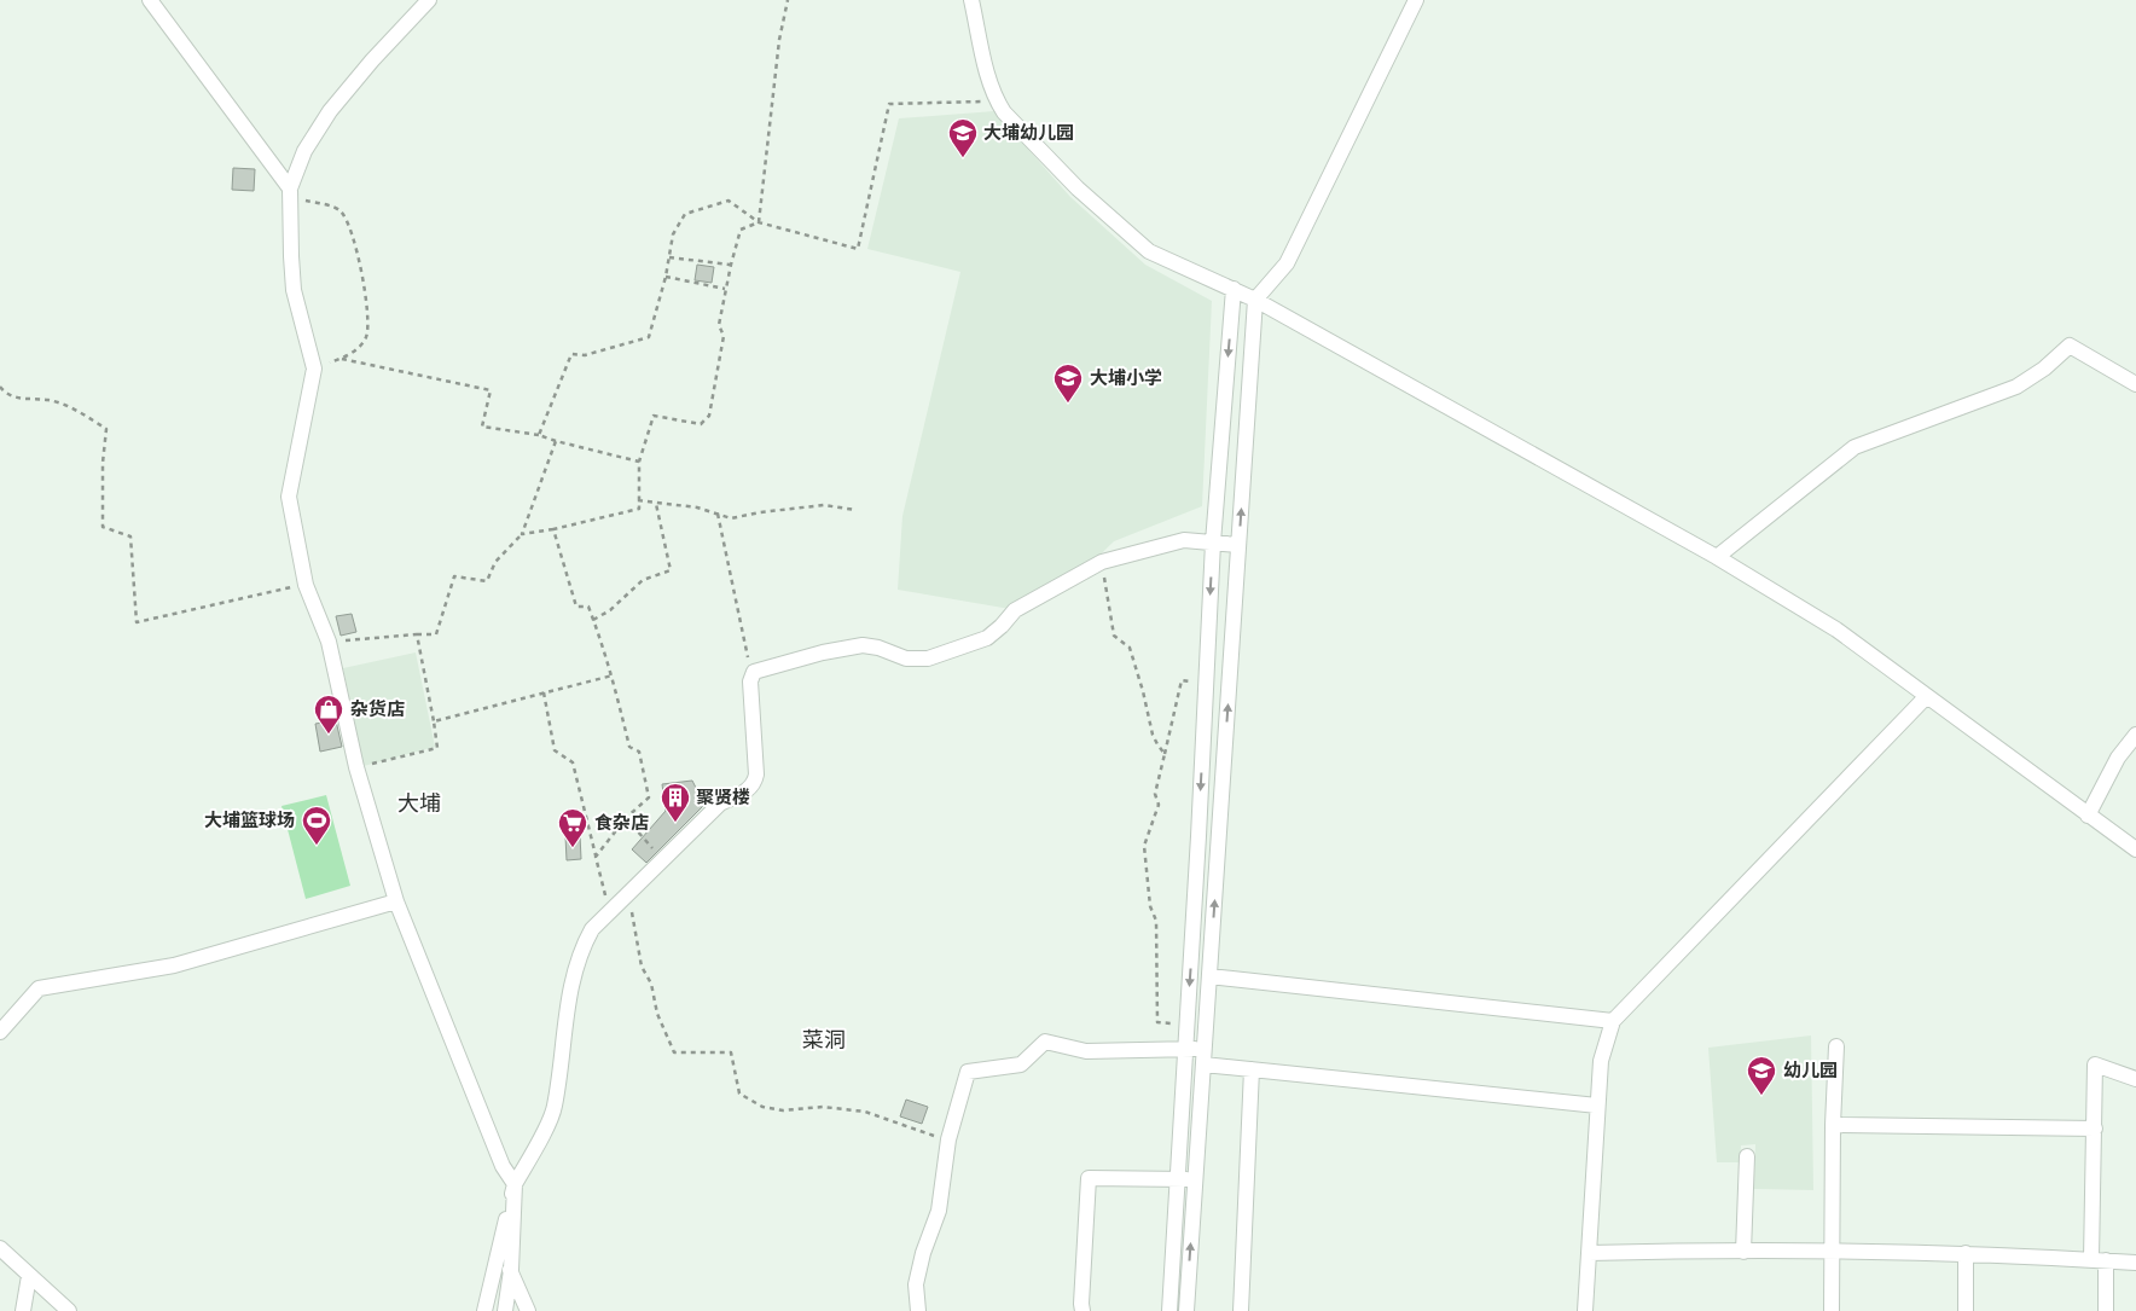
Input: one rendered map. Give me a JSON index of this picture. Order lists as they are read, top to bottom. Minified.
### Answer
{"districts":["大埔","菜洞"],"places":{"school or university":["大埔幼儿园","大埔小学","幼儿园"],"shop":["杂货店"],"building":["聚贤楼"],"sports":["大埔篮球场"],"supermarket":["食杂店"]}}
